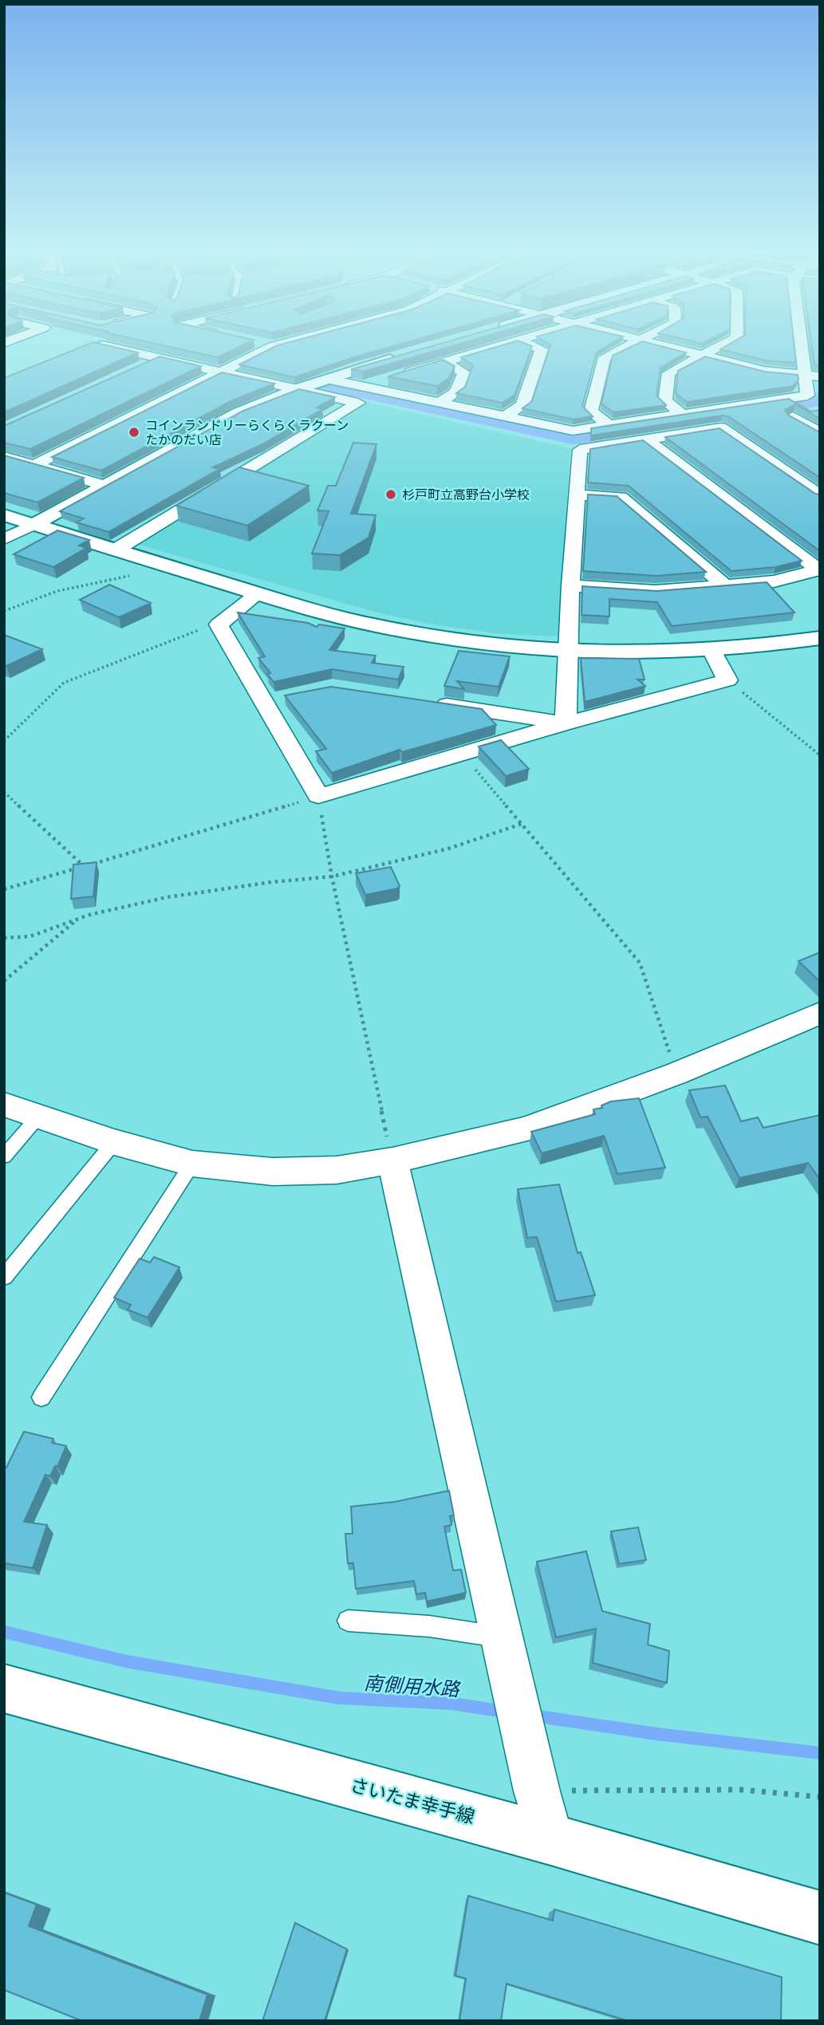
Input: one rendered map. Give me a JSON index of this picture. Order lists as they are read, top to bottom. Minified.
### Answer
{"streets":{"street":["さいたま幸手線"]},"water":["南側用水路"],"places":["コインランドリーらくらくラクーン たかのだい店","杉戸町立高野台小学校"]}
